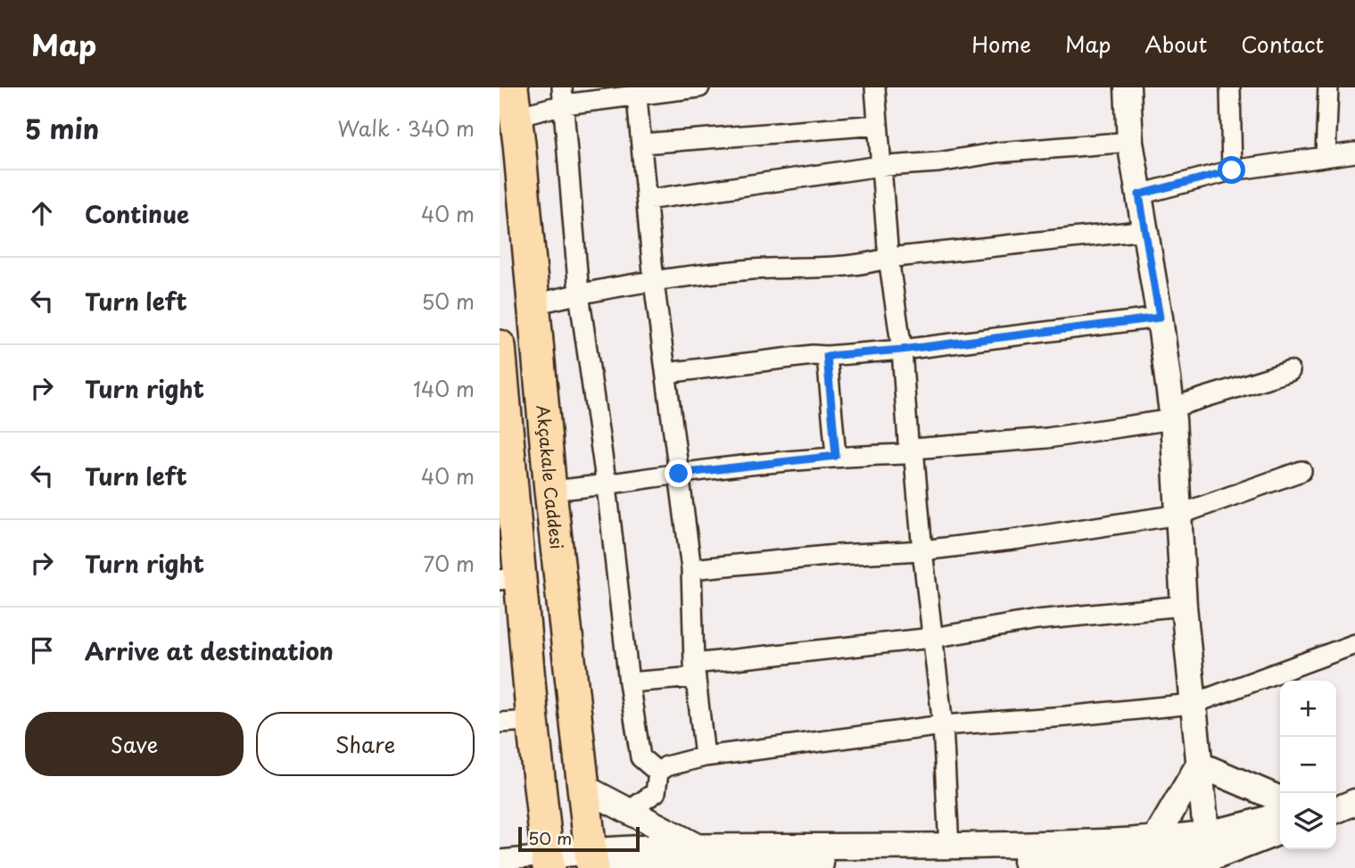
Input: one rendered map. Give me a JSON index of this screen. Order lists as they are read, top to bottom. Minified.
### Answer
{"streets":{"main road":["Akçakale Caddesi"]},"scale_bar":"50 m","page":{"header":"Map","nav":["Home","Map","About","Contact"],"heading":["5 min","Walk · 340 m"],"list":[["Continue","40 m"],["Turn left","50 m"],["Turn right","140 m"],["Turn left","40 m"],["Turn right","70 m"],"Arrive at destination"],"map_buttons":["+","−"],"buttons":["Save","Share"],"scale":"50 m"}}
